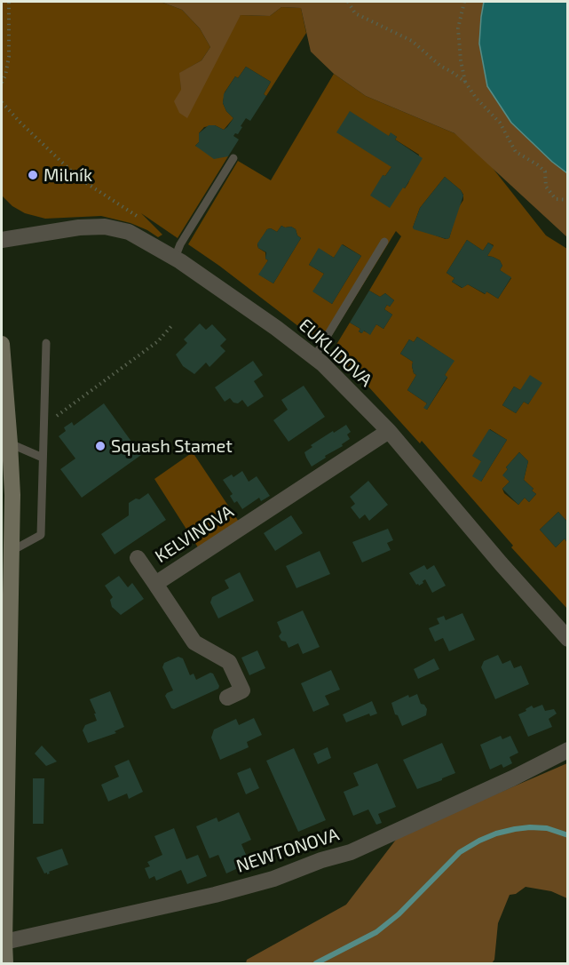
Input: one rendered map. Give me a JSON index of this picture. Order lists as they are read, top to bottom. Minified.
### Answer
{"streets":{"street":["EUKLIDOVA","KELVINOVA","NEWTONOVA"]},"crossings":[["EUKLIDOVA","KELVINOVA"]],"places":["Milník","Squash Stamet"]}
